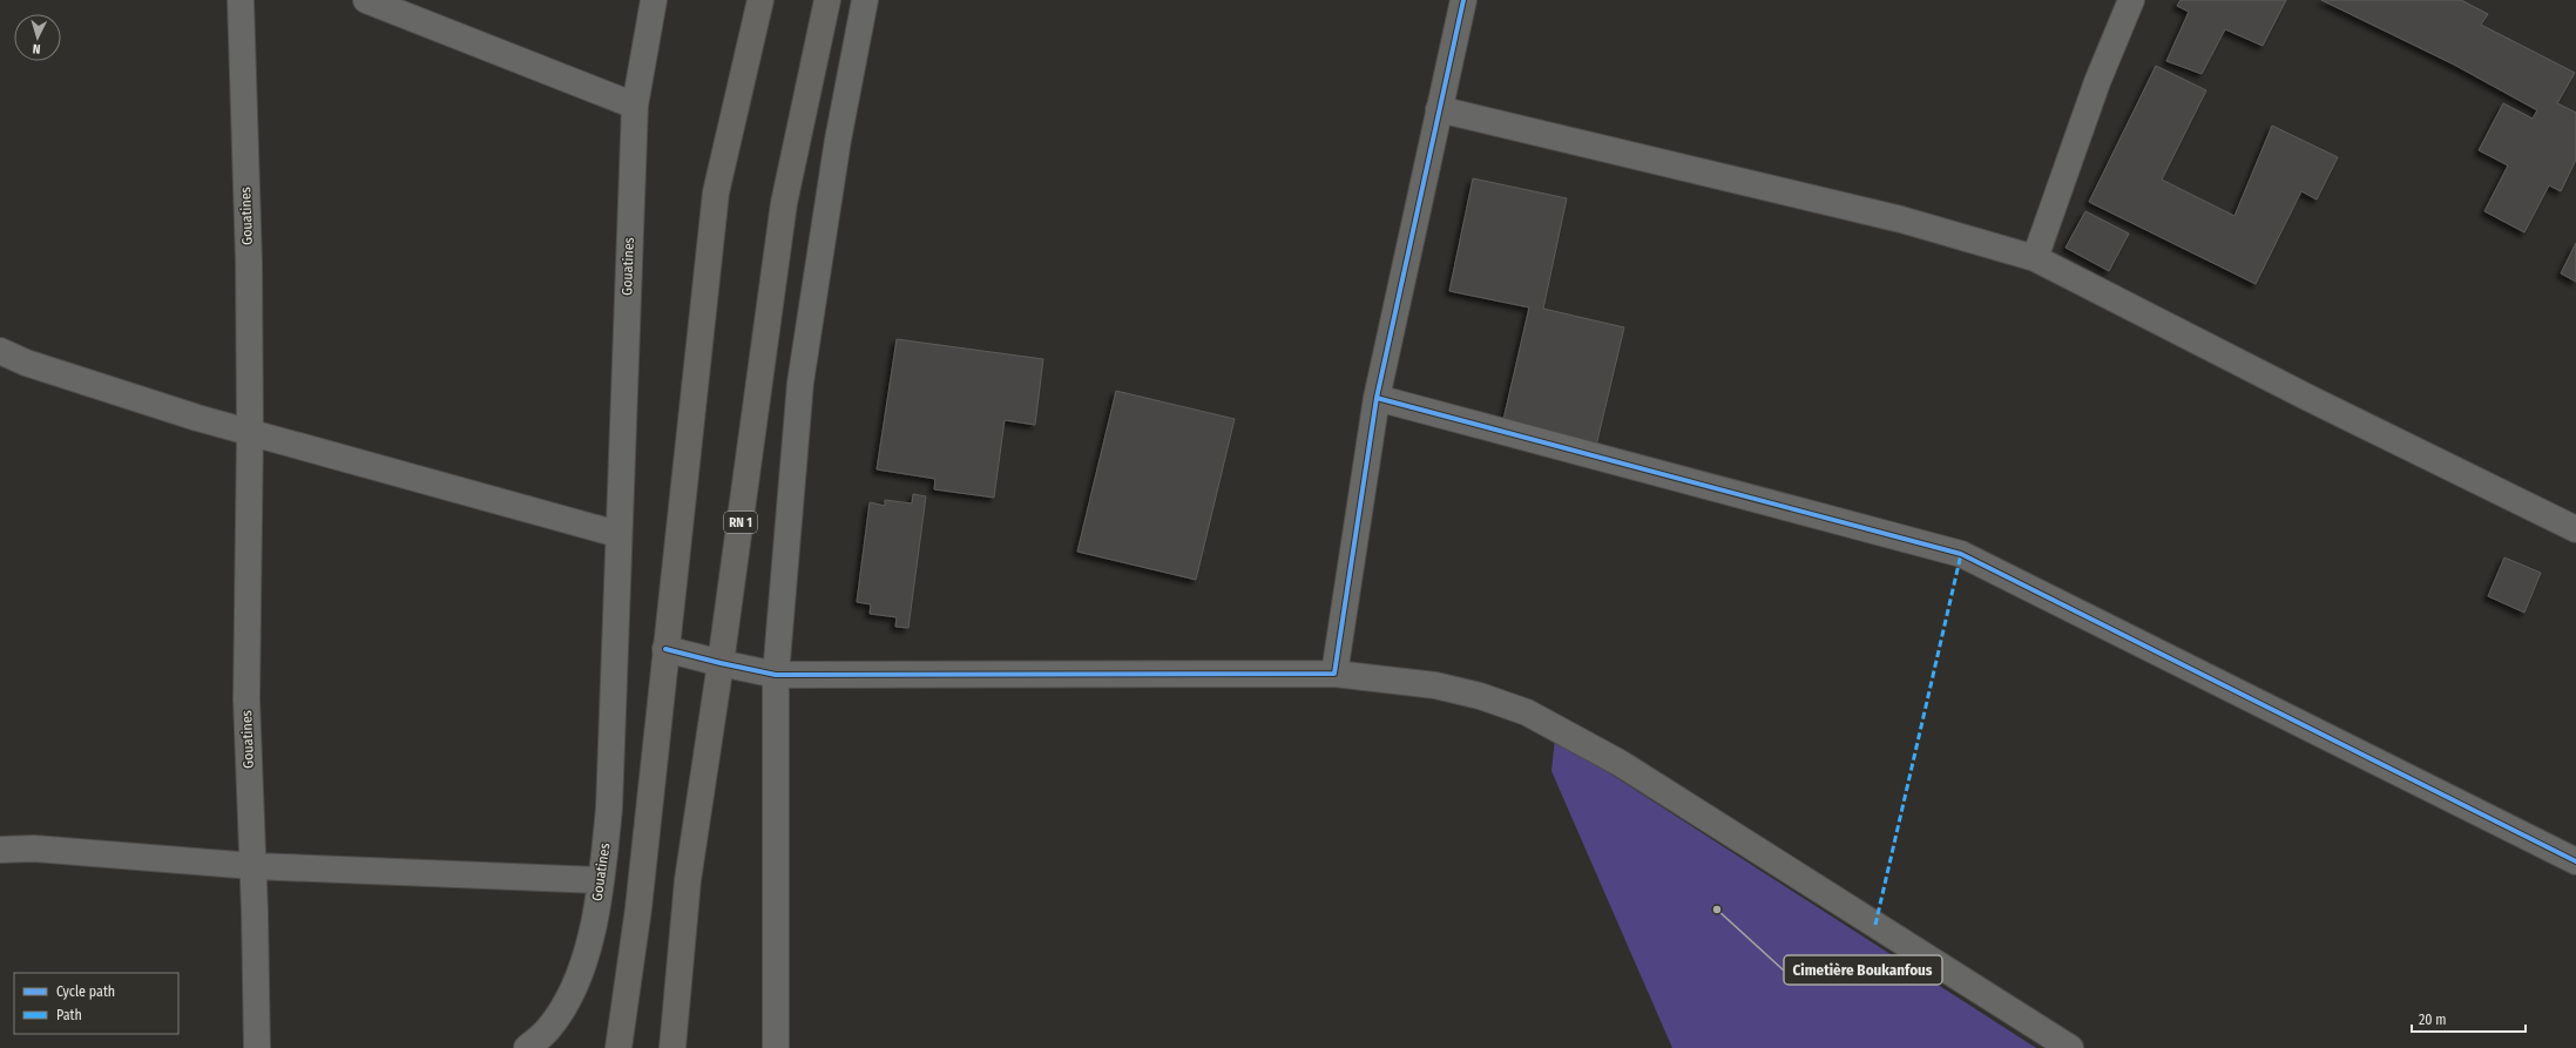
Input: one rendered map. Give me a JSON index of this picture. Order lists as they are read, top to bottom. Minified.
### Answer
{"streets":{"highway":["RN 1"],"street":["Gouatines"]},"places":["Cimetière Boukanfous"],"legend":["Cycle path","Path"],"scale_bar":"20 m","north":"bottom"}
